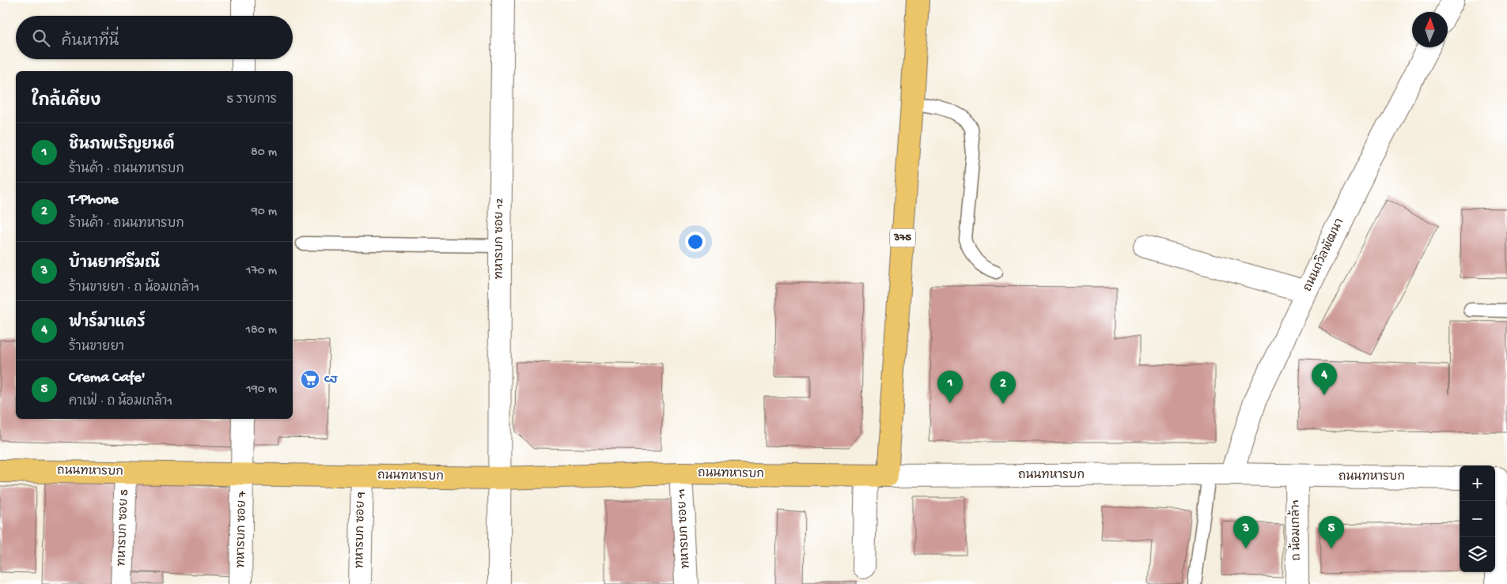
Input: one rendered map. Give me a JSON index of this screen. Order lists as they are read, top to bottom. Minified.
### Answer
{"streets":{"main road":["375","ถนนทหารบก"],"street":["ทหารบก ซอย 12","ถนนถวิลพัฒนา","ทหารบก ซอย 5","ทหารบก ซอย 11","ทหารบก ซอย 7","ทหารบก ซอย 9","ถ น้อมเกล้า1"]},"crossings":[["375","ถนนทหารบก"],["ทหารบก ซอย 12","ถนนทหารบก"],["ถนนถวิลพัฒนา","ถนนทหารบก"],["ถนนทหารบก","ทหารบก ซอย 5"],["ถนนทหารบก","ทหารบก ซอย 11"],["ถนนทหารบก","ทหารบก ซอย 7"],["ถนนทหารบก","ทหารบก ซอย 9"],["ถนนทหารบก","ถ น้อมเกล้า1"]],"places":{"supermarket":["CJ"]},"north":"top","page":{"search":"ค้นหาที่นี่","heading":["ใกล้เคียง","5 รายการ"],"list":[{"mark":"1","name":"ชินภพเริญยนต์","note":"ร้านค้า · ถนนทหารบก","value":"80 m"},{"mark":"2","name":"T-Phone","note":"ร้านค้า · ถนนทหารบก","value":"90 m"},{"mark":"3","name":"บ้านยาศรีมณี","note":"ร้านขายยา · ถ น้อมเกล้า1","value":"170 m"},{"mark":"4","name":"ฟาร์มาแคร์","note":"ร้านขายยา","value":"180 m"},{"mark":"5","name":"Crema Cafe'","note":"คาเฟ่ · ถ น้อมเกล้า1","value":"190 m"}],"pins":["4","1","2","3","5"],"map_buttons":["+","−"]}}
